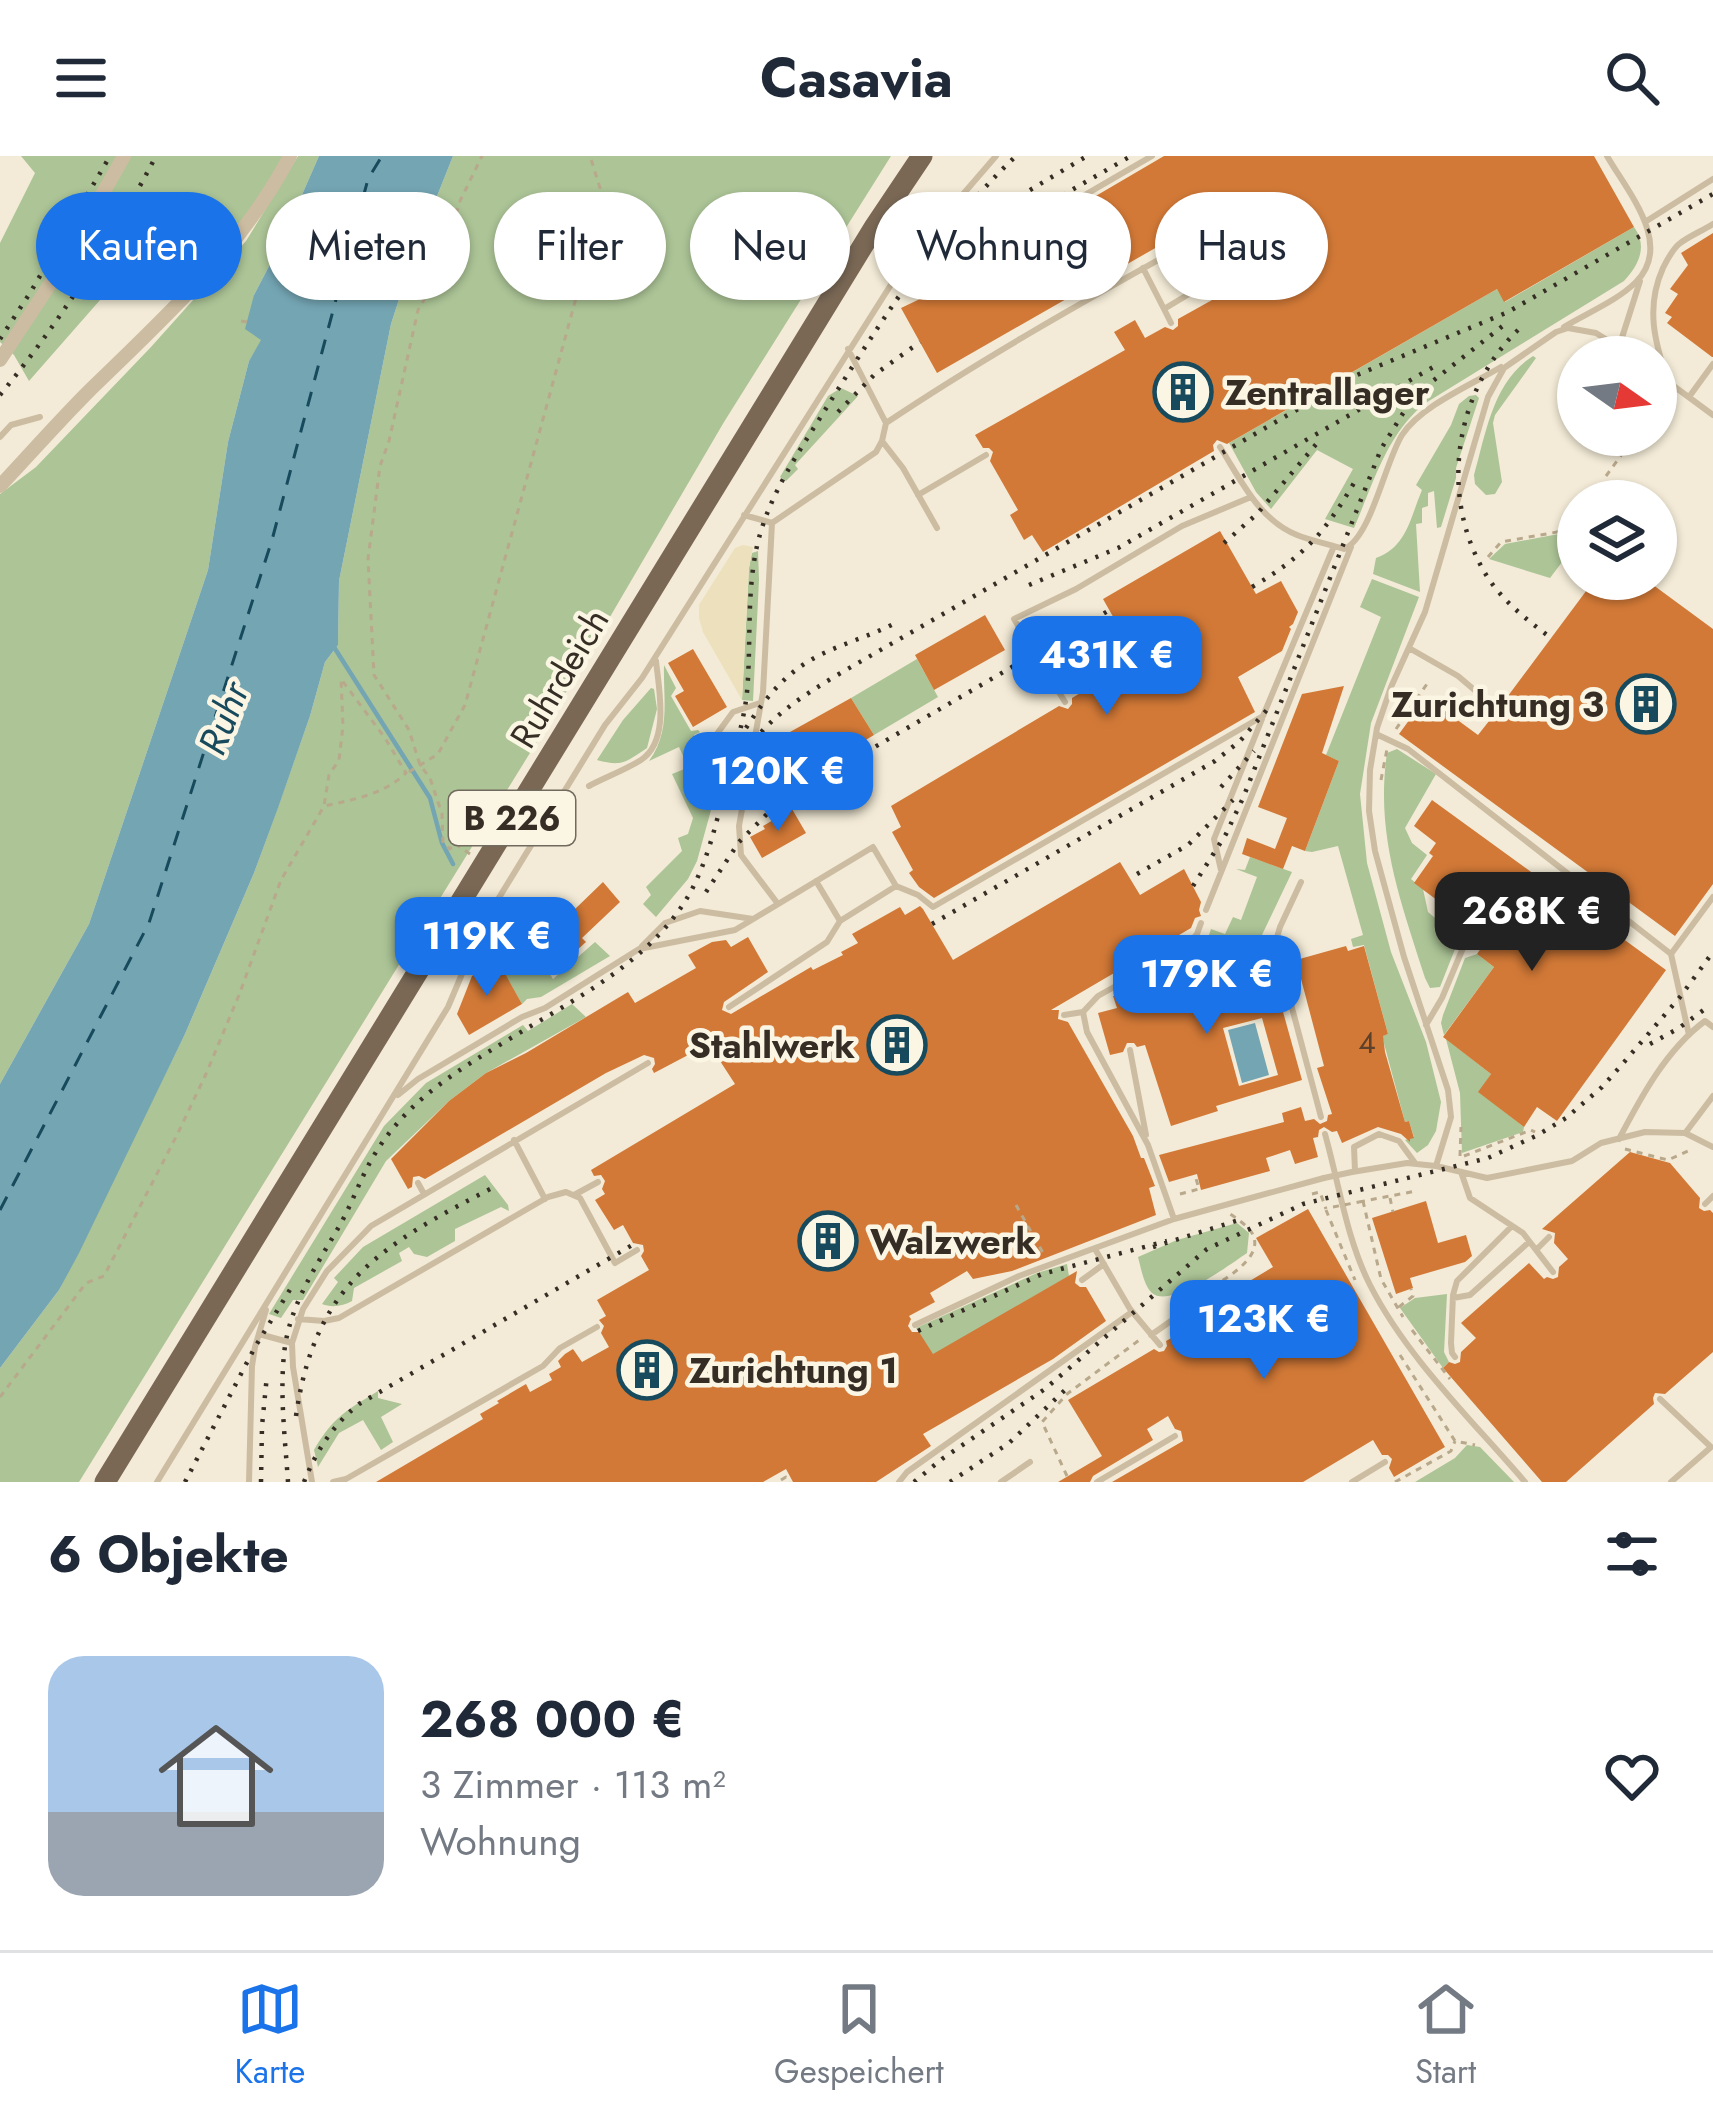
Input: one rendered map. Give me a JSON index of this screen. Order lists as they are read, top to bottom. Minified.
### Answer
{"streets":{"main road":["Ruhrdeich","B 226"]},"water":["Ruhr"],"places":{"building":["Zentrallager","Zurichtung 3","Stahlwerk","Walzwerk","Zurichtung 1"]},"house_numbers":["4"],"north":"right","page":{"header":"Casavia","chip":["Kaufen","Mieten","Filter","Neu","Wohnung","Haus"],"price":["431K €","120K €","268K €","119K €","179K €","123K €"],"heading":"6 Objekte","list":[{"name":"268 000 €","note":"3 Zimmer · 113 m² · Wohnung"}],"tabs":["Karte","Gespeichert","Start"]}}
